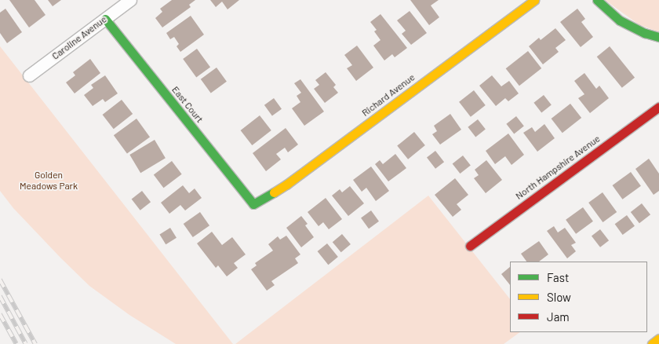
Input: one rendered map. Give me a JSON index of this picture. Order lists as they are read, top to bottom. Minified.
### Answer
{"streets":{"main road":["Richard Avenue","East Court","North Hampshire Avenue"],"street":["Caroline Avenue"]},"crossings":[["Caroline Avenue","East Court"],["Richard Avenue","East Court"]],"parks":["Golden Meadows Park"],"legend":["Fast","Slow","Jam"]}
